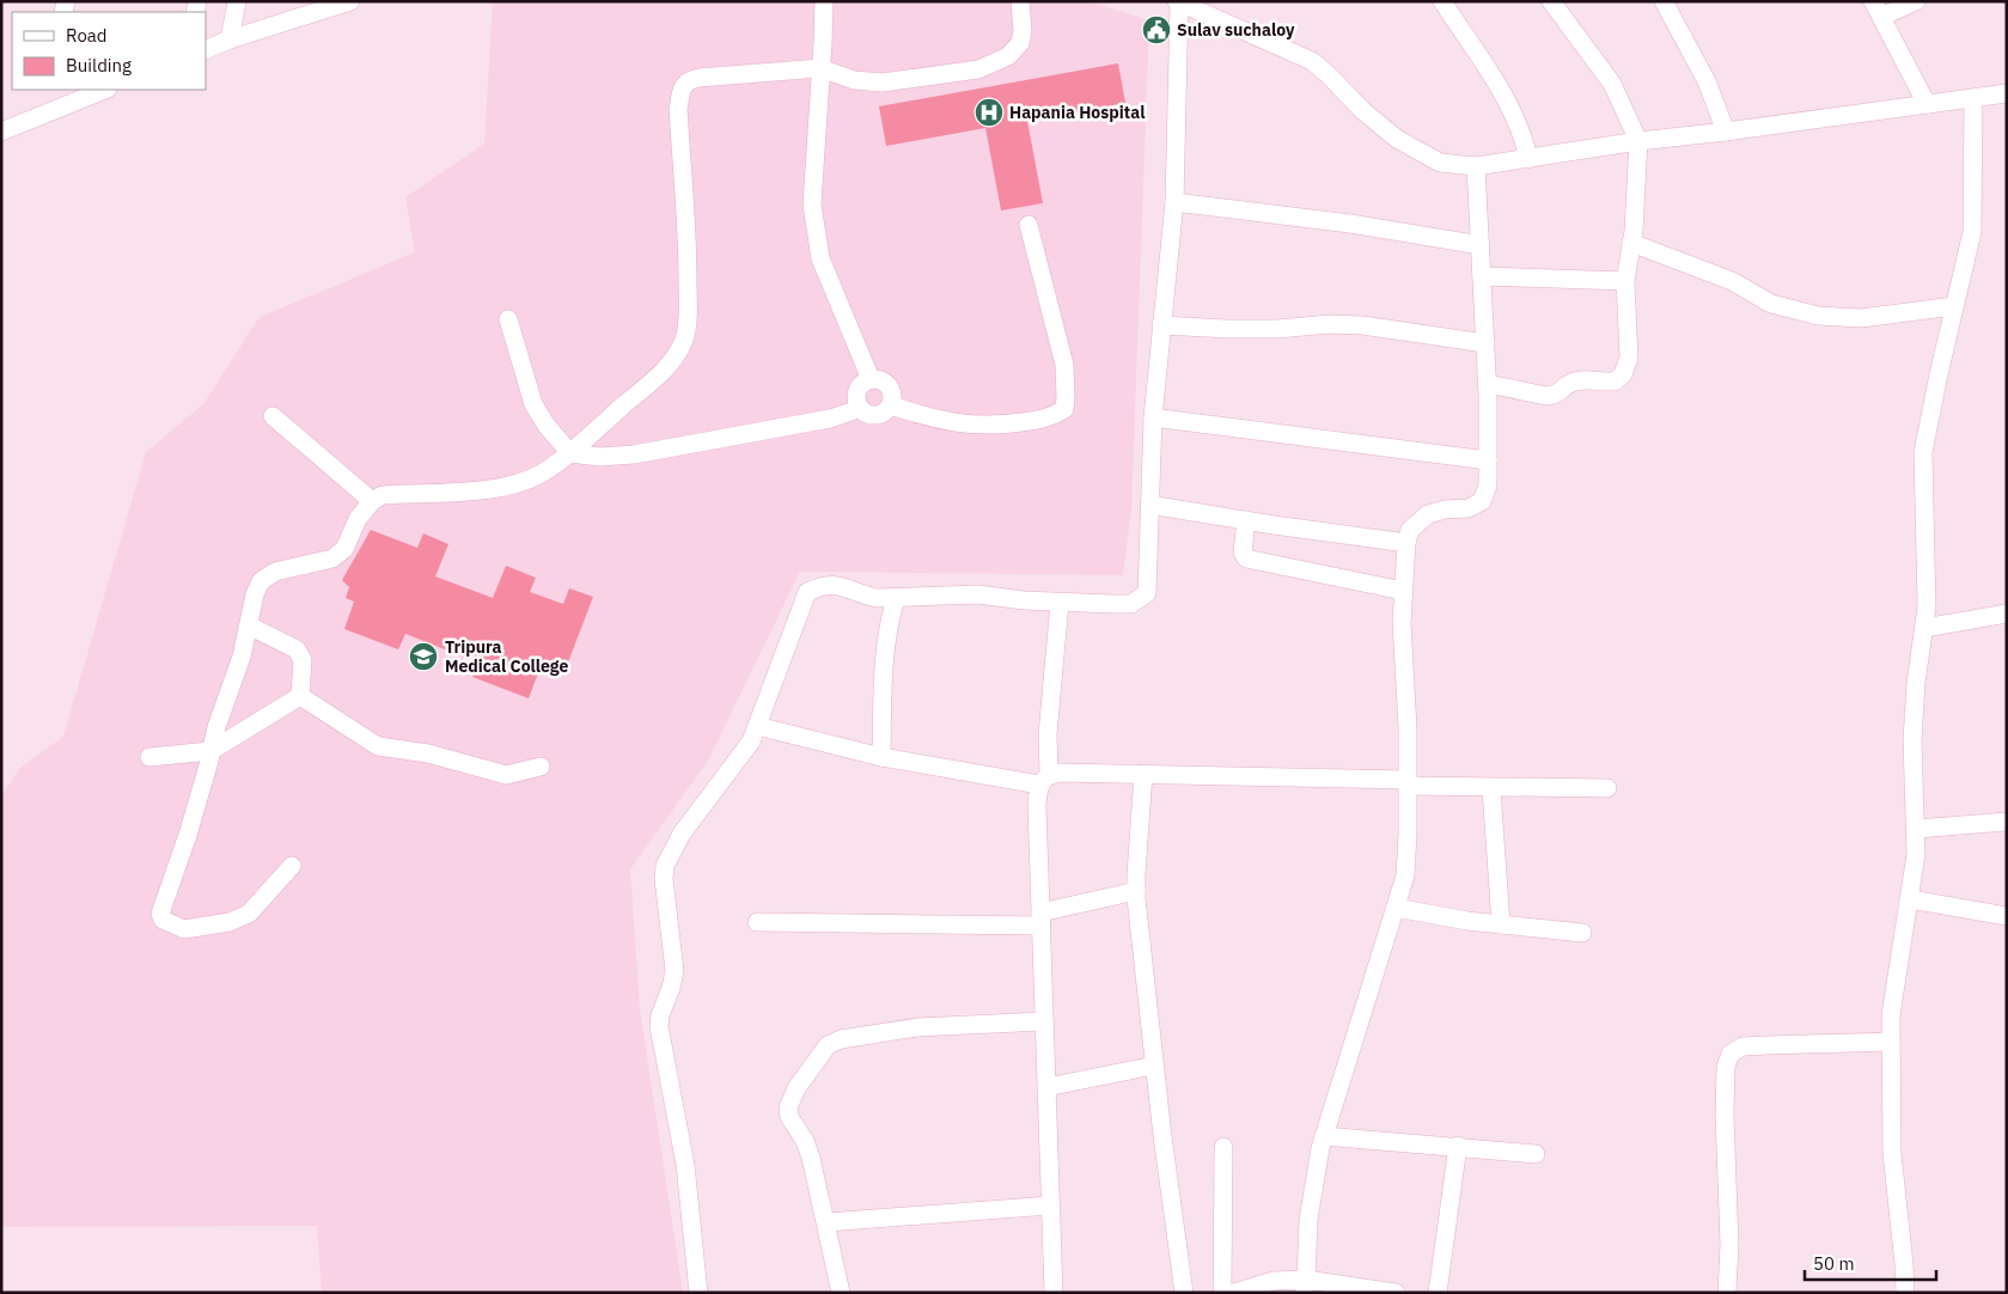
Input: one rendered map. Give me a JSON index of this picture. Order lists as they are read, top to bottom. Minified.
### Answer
{"places":{"public building":["Sulav suchaloy"],"hospital":["Hapania Hospital"],"school or university":["Tripura Medical College"]},"legend":["Road","Building"],"scale_bar":"50 m"}
